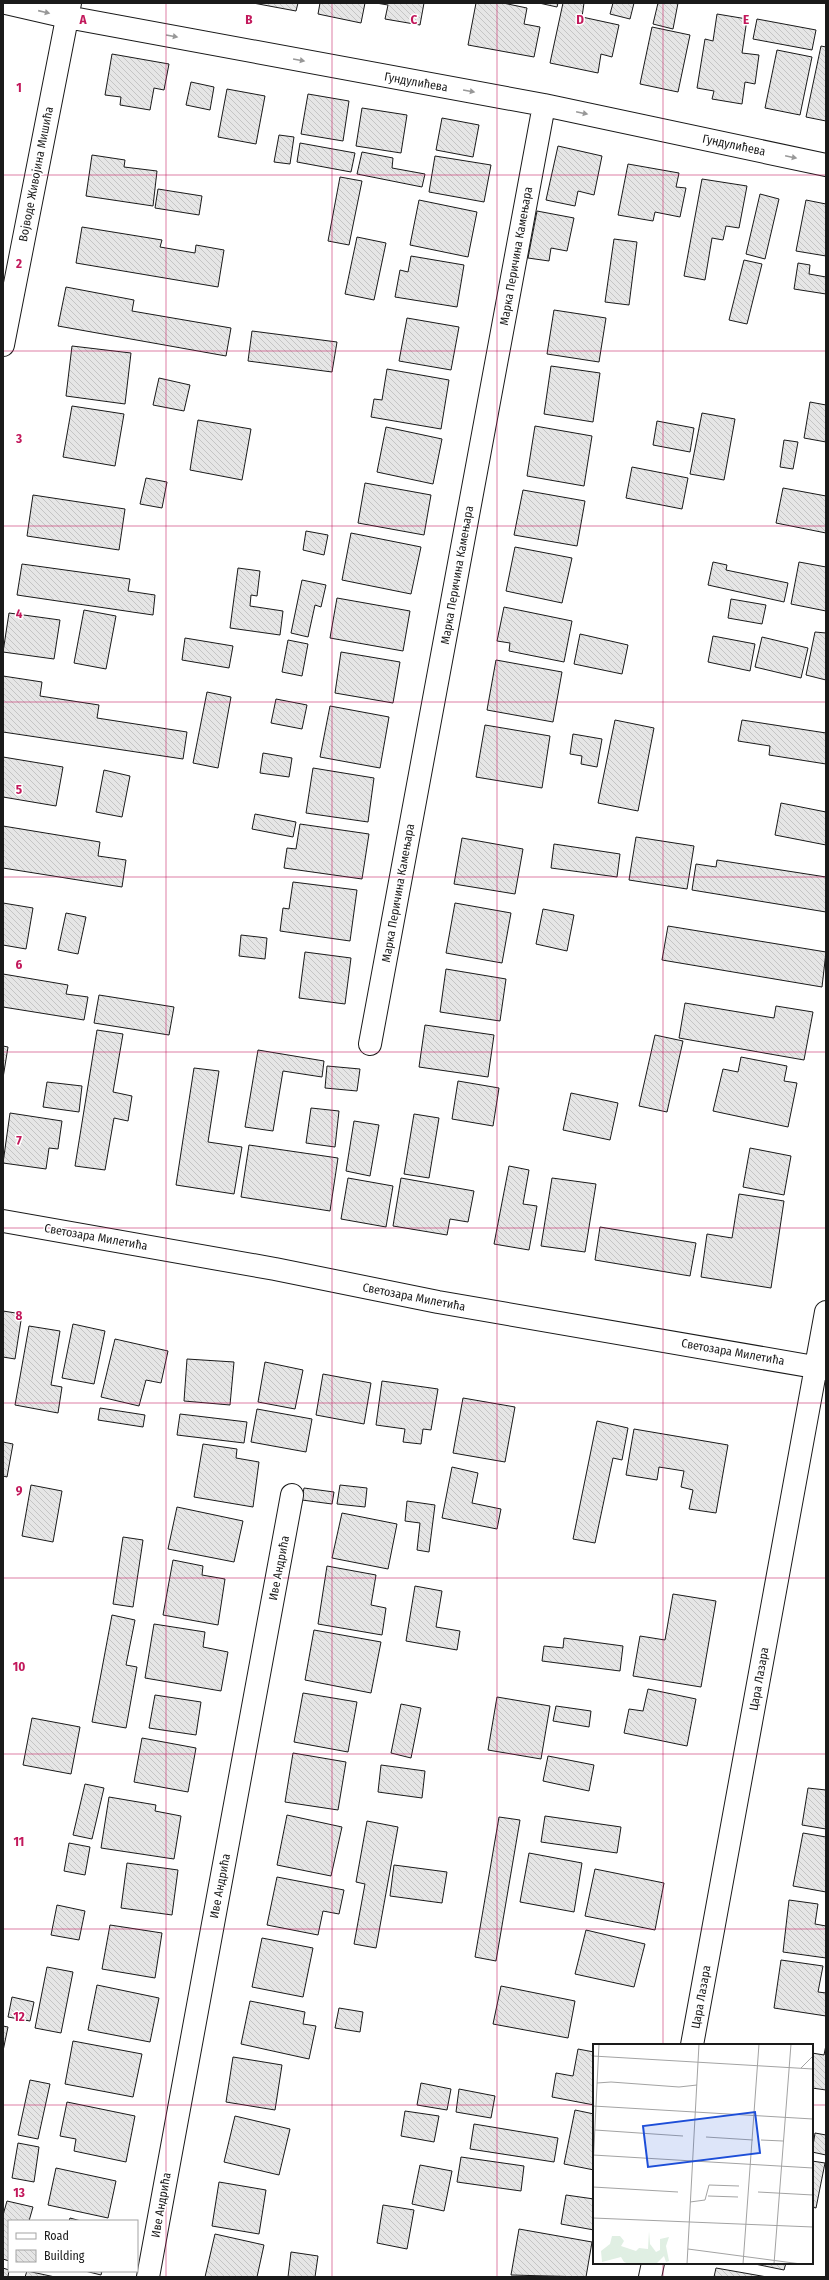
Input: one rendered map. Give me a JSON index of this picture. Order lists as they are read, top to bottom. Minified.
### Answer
{"streets":{"street":["Гундулићева","Војводе Живојина Мишића","Марка Перичина Камењара","Светозара Милетића","Иве Андрића","Цара Лазара"]},"crossings":[["Гундулићева","Војводе Живојина Мишића"],["Гундулићева","Марка Перичина Камењара"],["Светозара Милетића","Цара Лазара"]],"one_way":["Гундулићева"],"legend":["Road","Building"],"grid":{"columns":["A","B","C","D","E"],"rows":["1","2","3","4","5","6","7","8","9","10","11","12","13"]}}
